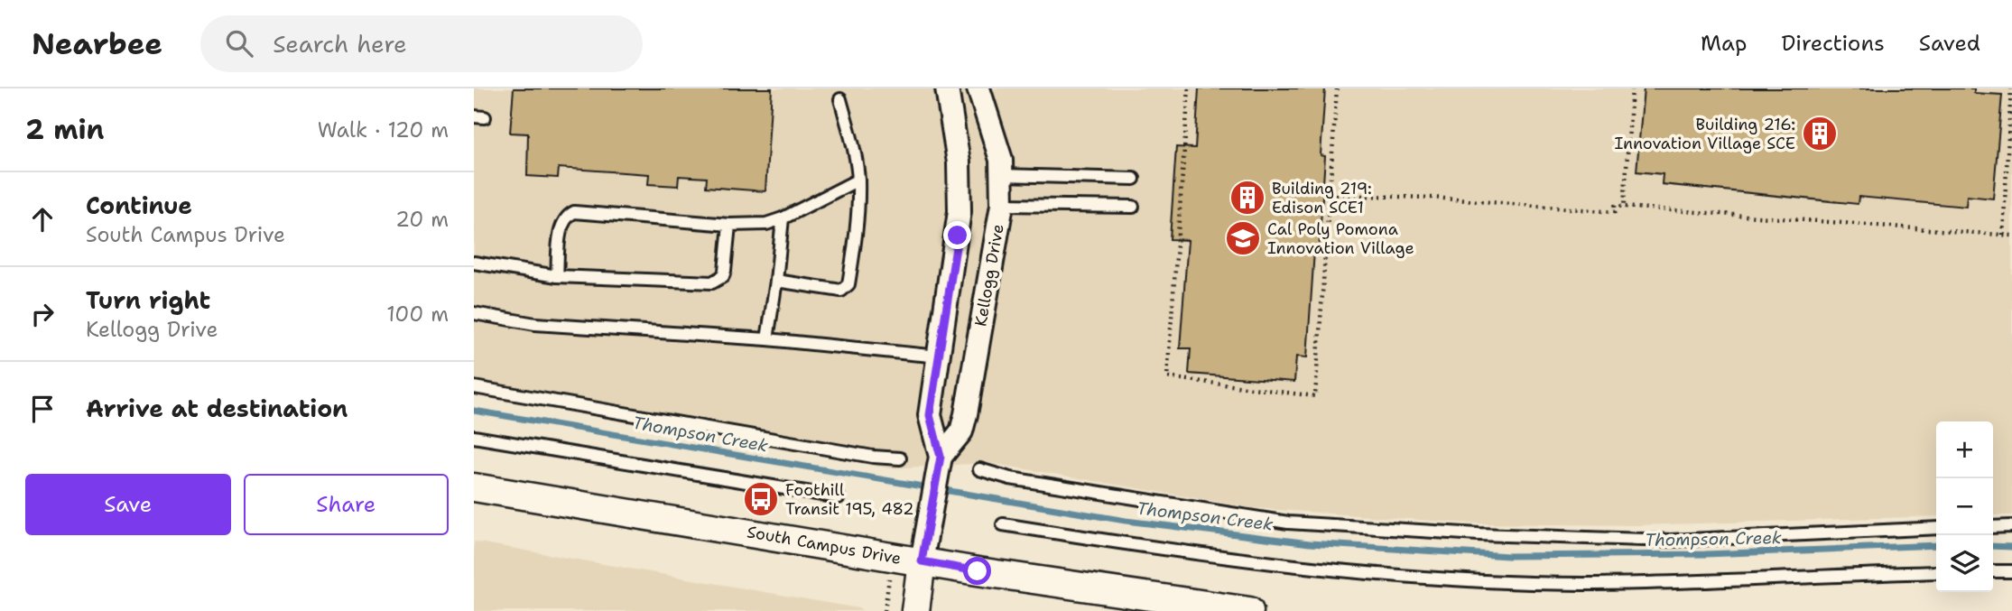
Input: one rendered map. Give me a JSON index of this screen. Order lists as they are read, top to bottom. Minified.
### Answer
{"streets":{"street":["Kellogg Drive","South Campus Drive"]},"crossings":[["Kellogg Drive","South Campus Drive"]],"water":["Thompson Creek"],"places":{"building":["Building 216: Innovation Village SCE","Building 219: Edison SCE1"],"school or university":["Cal Poly Pomona Innovation Village"],"bus stop":["Foothill Transit 195, 482"]},"page":{"header":"Nearbee","search":"Search here","nav":["Map","Directions","Saved"],"heading":["2 min","Walk · 120 m"],"list":[["Continue","South Campus Drive","20 m"],["Turn right","Kellogg Drive","100 m"],"Arrive at destination"],"map_buttons":["+","−"],"buttons":["Save","Share"]}}
